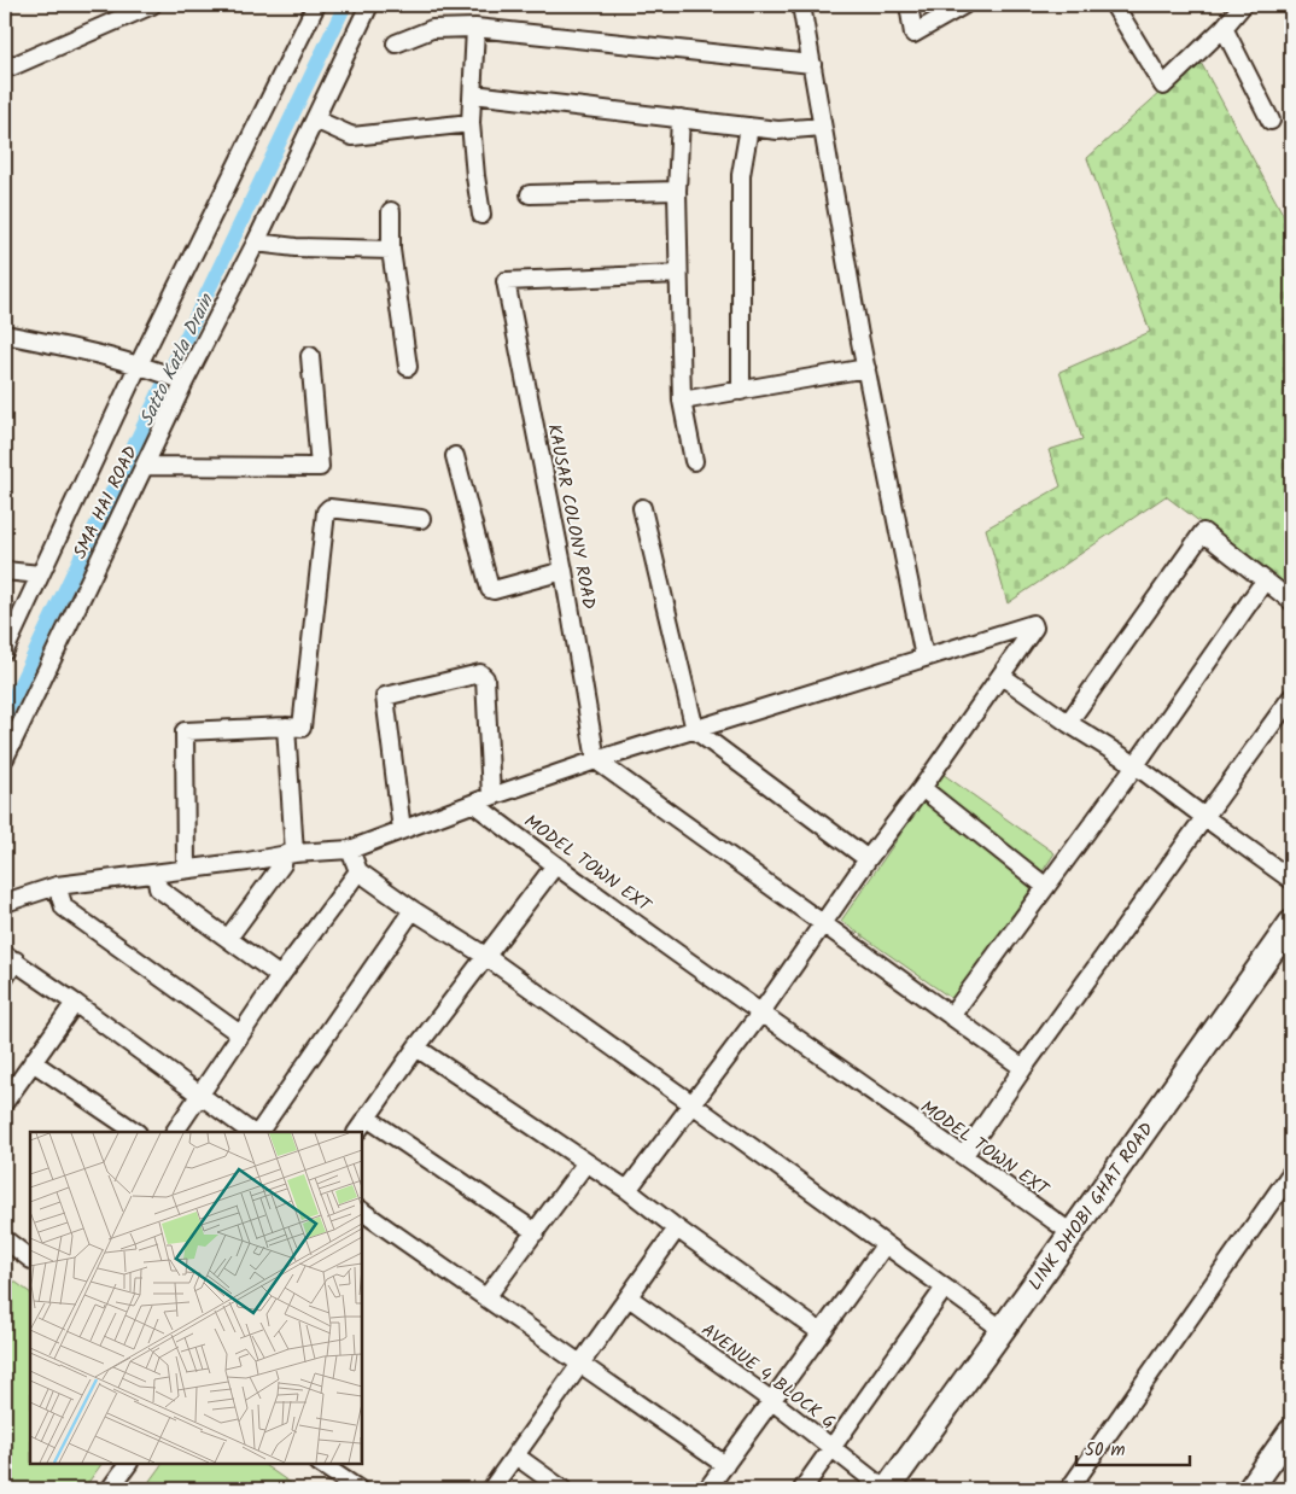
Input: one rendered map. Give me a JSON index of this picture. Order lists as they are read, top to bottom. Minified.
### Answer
{"streets":{"street":["SMA HAI ROAD","KAUSAR COLONY ROAD","MODEL TOWN EXT","LINK DHOBI GHAT ROAD","AVENUE 4 BLOCK G"]},"crossings":[["MODEL TOWN EXT","LINK DHOBI GHAT ROAD"],["LINK DHOBI GHAT ROAD","AVENUE 4 BLOCK G"]],"water":["Satto Katla Drain"],"scale_bar":"50 m"}
